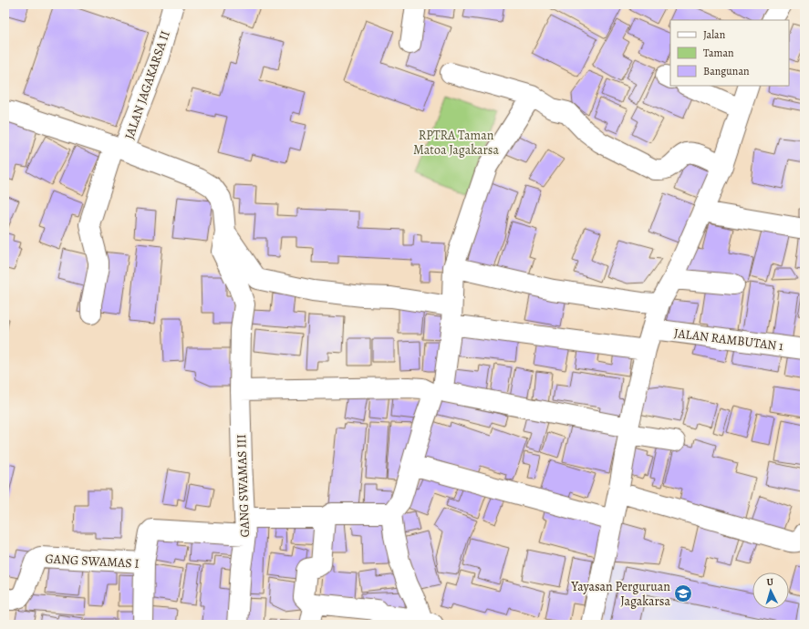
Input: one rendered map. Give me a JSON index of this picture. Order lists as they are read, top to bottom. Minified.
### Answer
{"streets":{"street":["JALAN JAGAKARSA II","JALAN RAMBUTAN 1","GANG SWAMAS III","GANG SWAMAS I"]},"parks":["RPTRA Taman Matoa Jagakarsa"],"places":{"school or university":["Yayasan Perguruan Jagakarsa"]},"legend":["Jalan","Taman","Bangunan"],"north":"top"}
